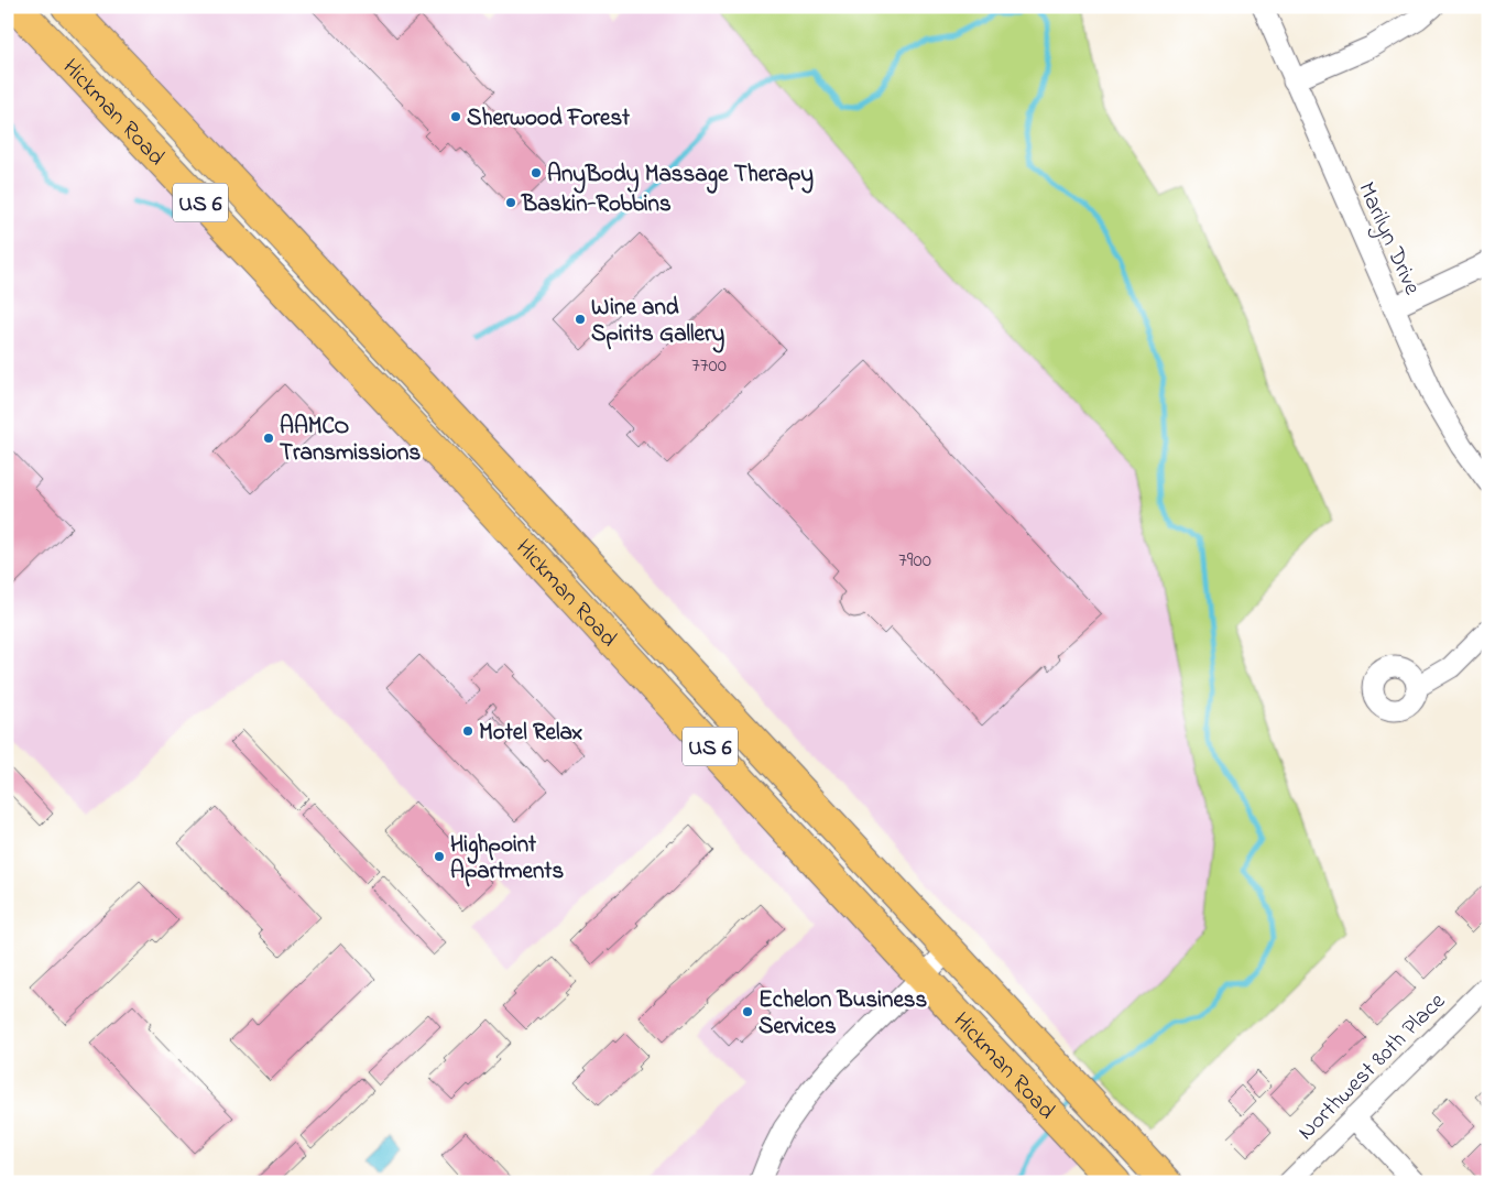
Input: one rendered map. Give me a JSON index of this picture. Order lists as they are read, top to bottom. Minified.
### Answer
{"streets":{"main road":["Hickman Road","US 6"],"street":["Marilyn Drive","Northwest 80th Place"]},"places":["Sherwood Forest","AnyBody Massage Therapy","Baskin-Robbins","Wine and Spirits Gallery","AAMCO Transmissions","Motel Relax","Highpoint Apartments","Echelon Business Services"],"house_numbers":["7700","7900"]}
